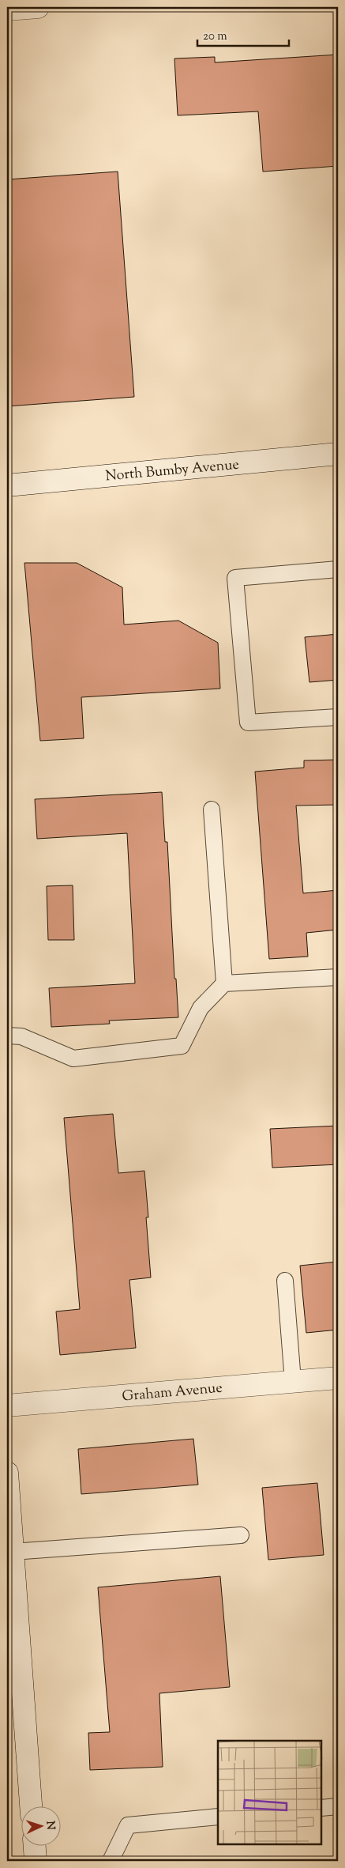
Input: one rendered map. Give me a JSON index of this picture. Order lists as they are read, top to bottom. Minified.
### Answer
{"streets":{"street":["North Bumby Avenue","Graham Avenue"]},"scale_bar":"20 m","north":"right"}
